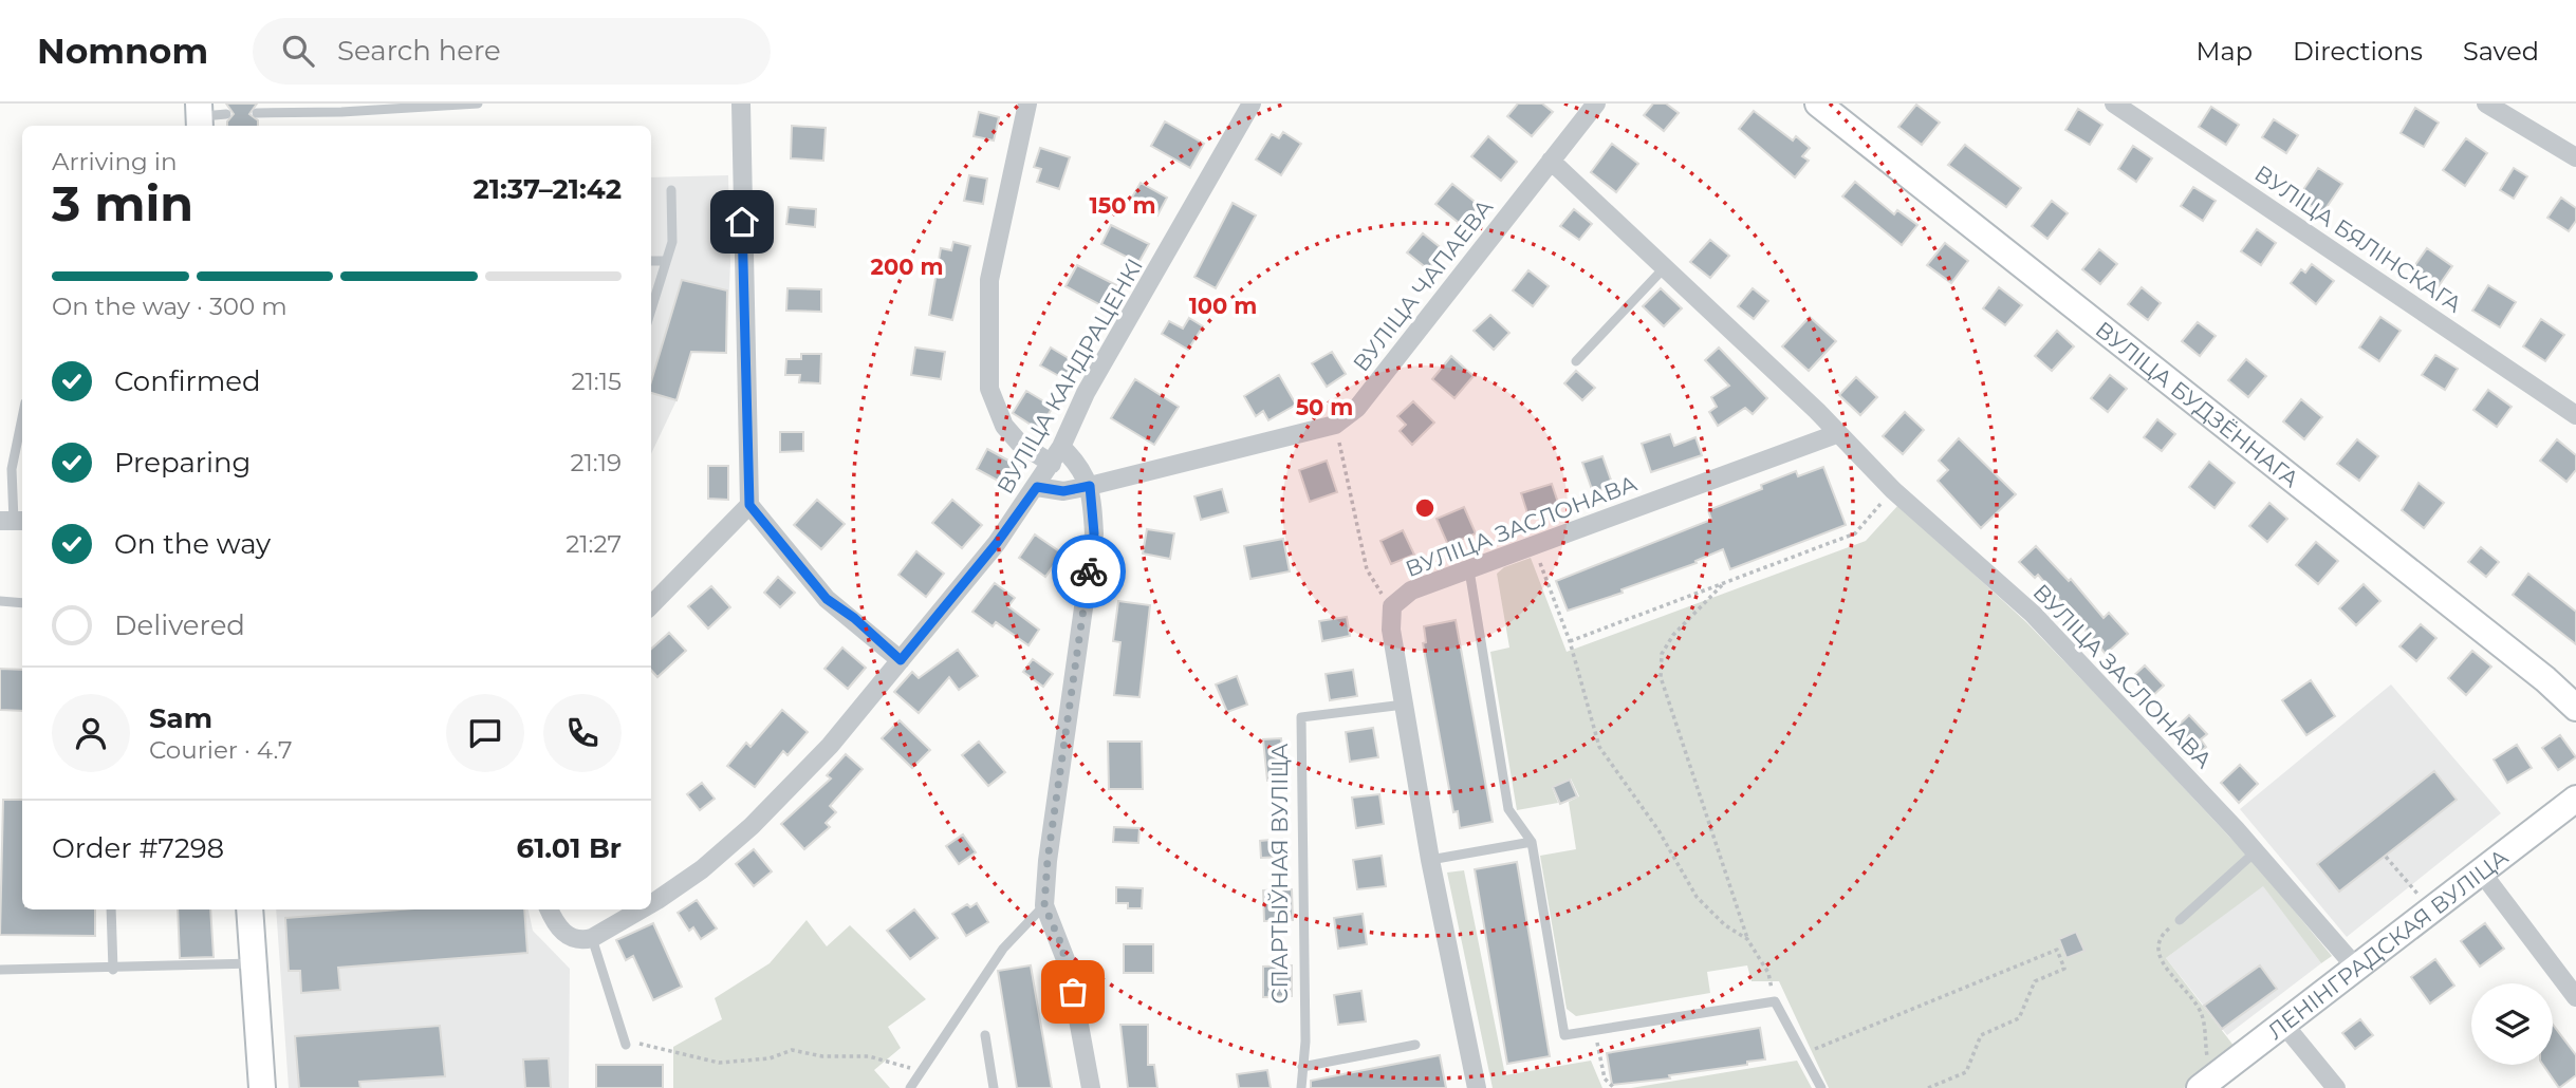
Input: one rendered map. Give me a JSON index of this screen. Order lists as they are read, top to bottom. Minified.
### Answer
{"streets":{"street":["ВУЛІЦА БЯЛІНСКАГА","ВУЛІЦА ЧАПАЕВА","ВУЛІЦА КАНДРАЦЕНКІ","ВУЛІЦА БУДЗЁННАГА","ВУЛІЦА ЗАСЛОНАВА","ЛЕНІНГРАДСКАЯ ВУЛІЦА"],"lane":["СПАРТЫЎНАЯ ВУЛІЦА"]},"crossings":[["ВУЛІЦА ЧАПАЕВА","ВУЛІЦА КАНДРАЦЕНКІ"],["ВУЛІЦА ЧАПАЕВА","ВУЛІЦА ЗАСЛОНАВА"],["ВУЛІЦА ЗАСЛОНАВА","ЛЕНІНГРАДСКАЯ ВУЛІЦА"]],"page":{"header":"Nomnom","search":"Search here","nav":["Map","Directions","Saved"],"heading":["3 min","Arriving in","21:37–21:42"],"panel":["Sam","Courier · 4.7","Order #7298","61.01 Br"],"bar":"On the way · 300 m","list":[["Confirmed","21:15"],["Preparing","21:19"],["On the way","21:27"],"Delivered"]},"rings":["150 m","200 m","100 m","50 m"]}
